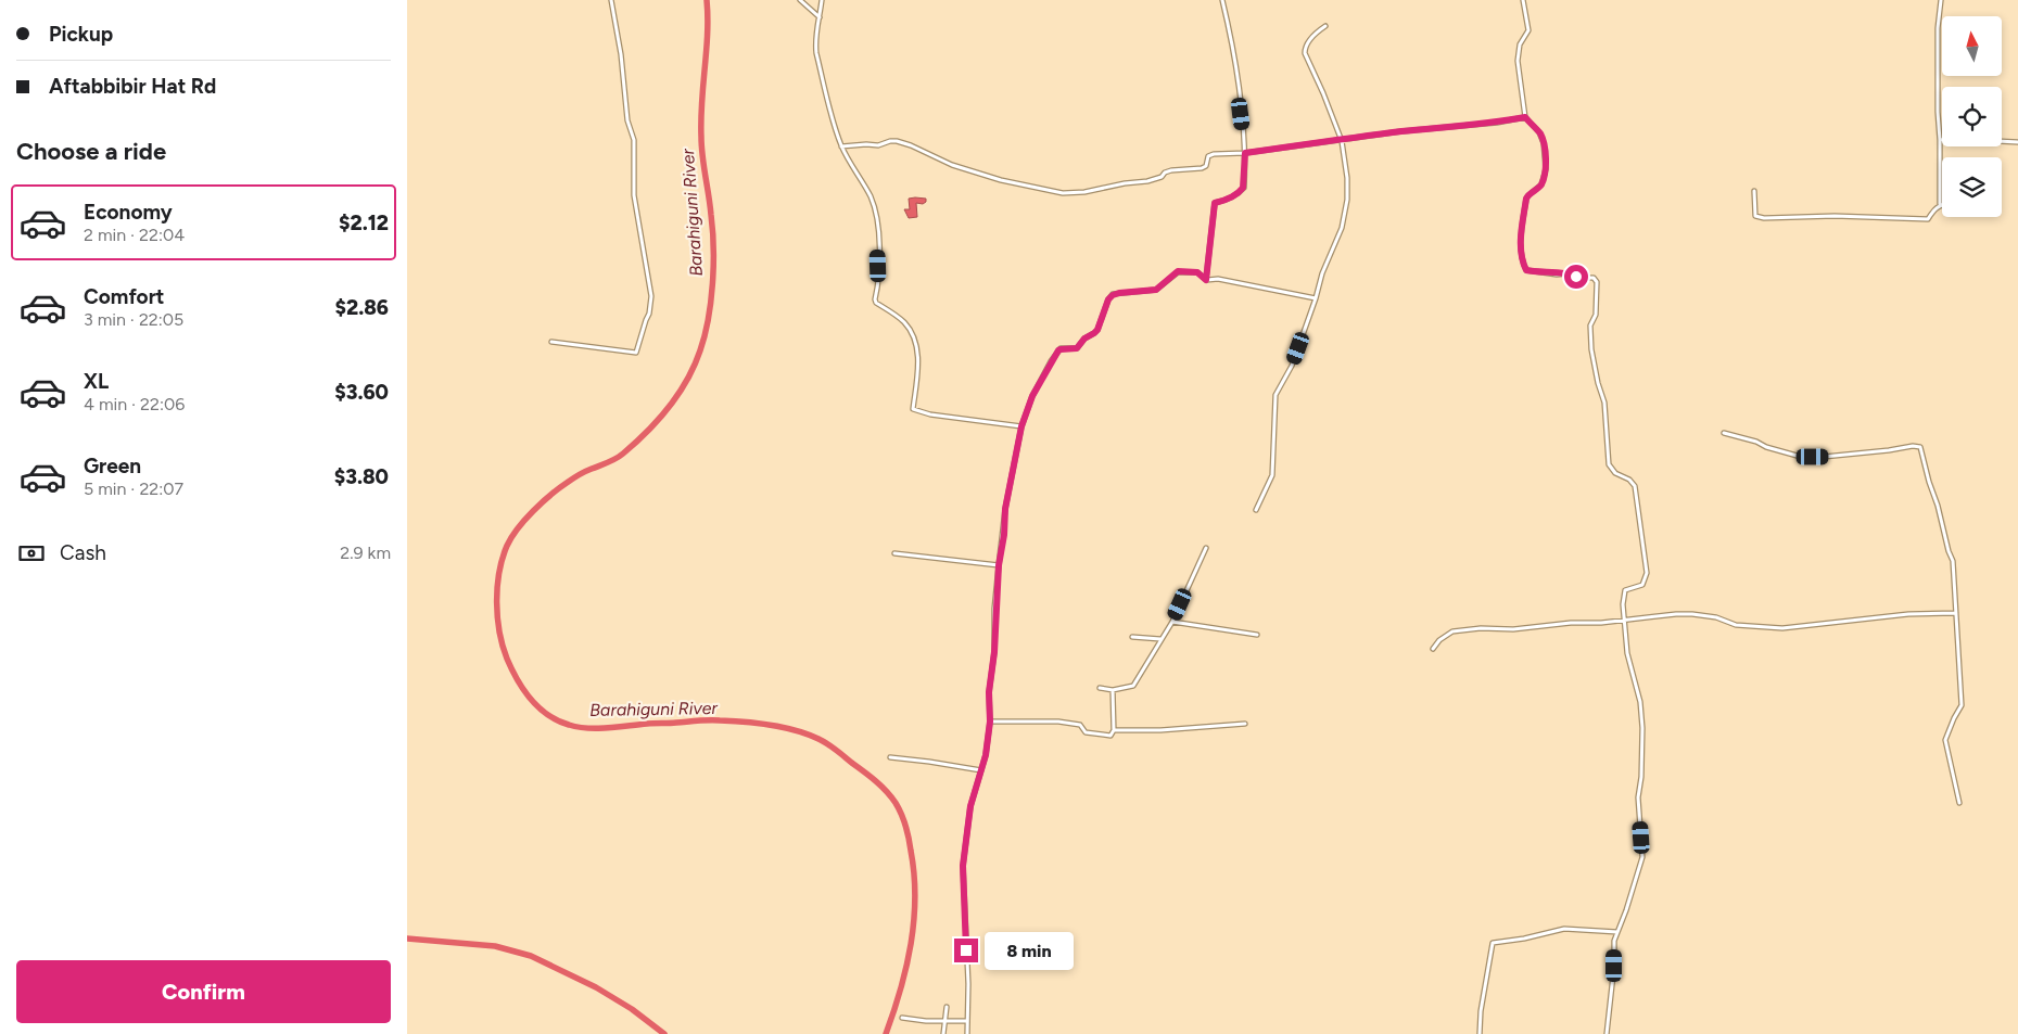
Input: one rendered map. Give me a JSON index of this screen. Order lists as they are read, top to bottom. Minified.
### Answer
{"water":["Barahiguni River"],"north":"top","page":{"banner":["Pickup","Aftabbibir Hat Rd"],"heading":"Choose a ride","list":[{"name":"Economy","note":"2 min · 22:04","value":"$2.12"},{"name":"Comfort","note":"3 min · 22:05","value":"$2.86"},{"name":"XL","note":"4 min · 22:06","value":"$3.60"},{"name":"Green","note":"5 min · 22:07","value":"$3.80"}],"pay":["Cash","2.9 km"],"bubble":"8 min","buttons":"Confirm"}}
